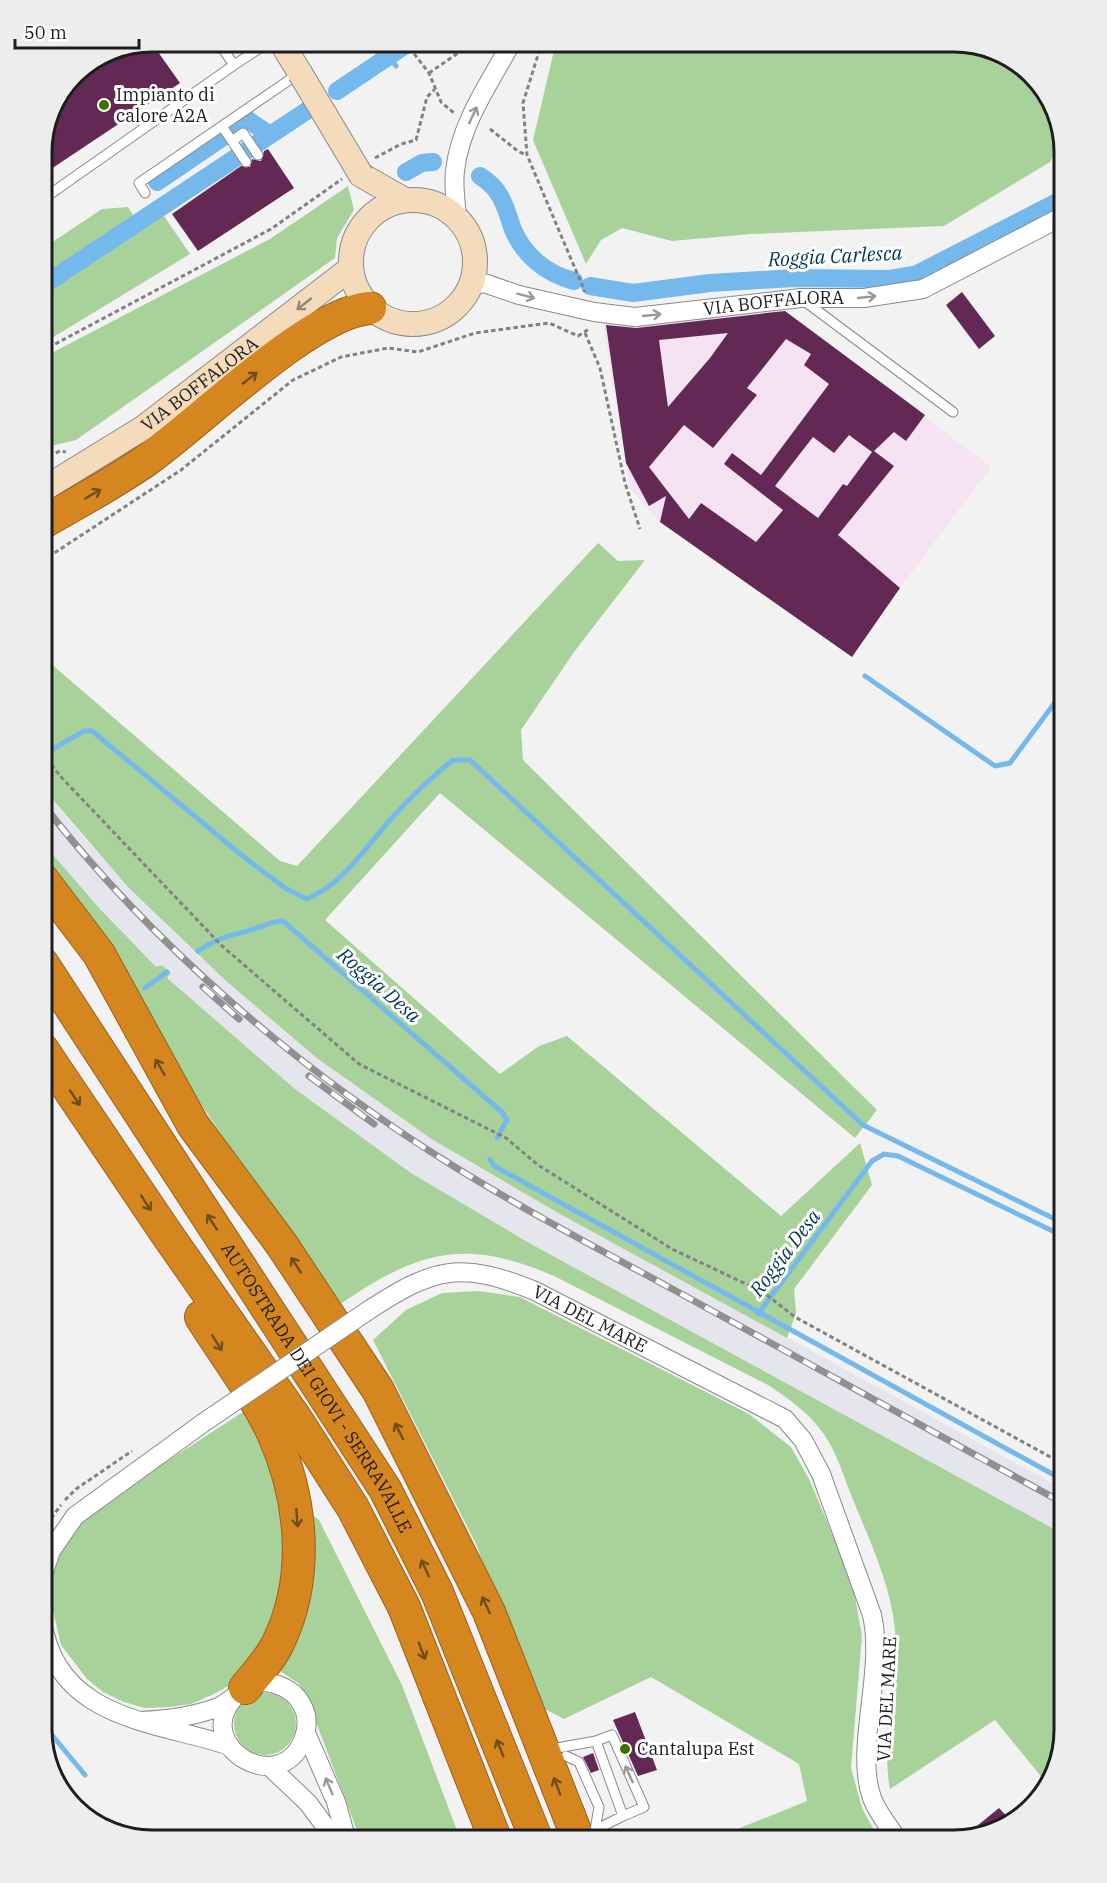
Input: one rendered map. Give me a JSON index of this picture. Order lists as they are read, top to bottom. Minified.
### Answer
{"streets":{"highway":["AUTOSTRADA DEI GIOVI - SERRAVALLE"],"street":["VIA BOFFALORA","VIA DEL MARE"]},"water":["Roggia Carlesca","Roggia Desa"],"places":["Impianto di calore A2A","Cantalupa Est"],"scale_bar":"50 m"}
